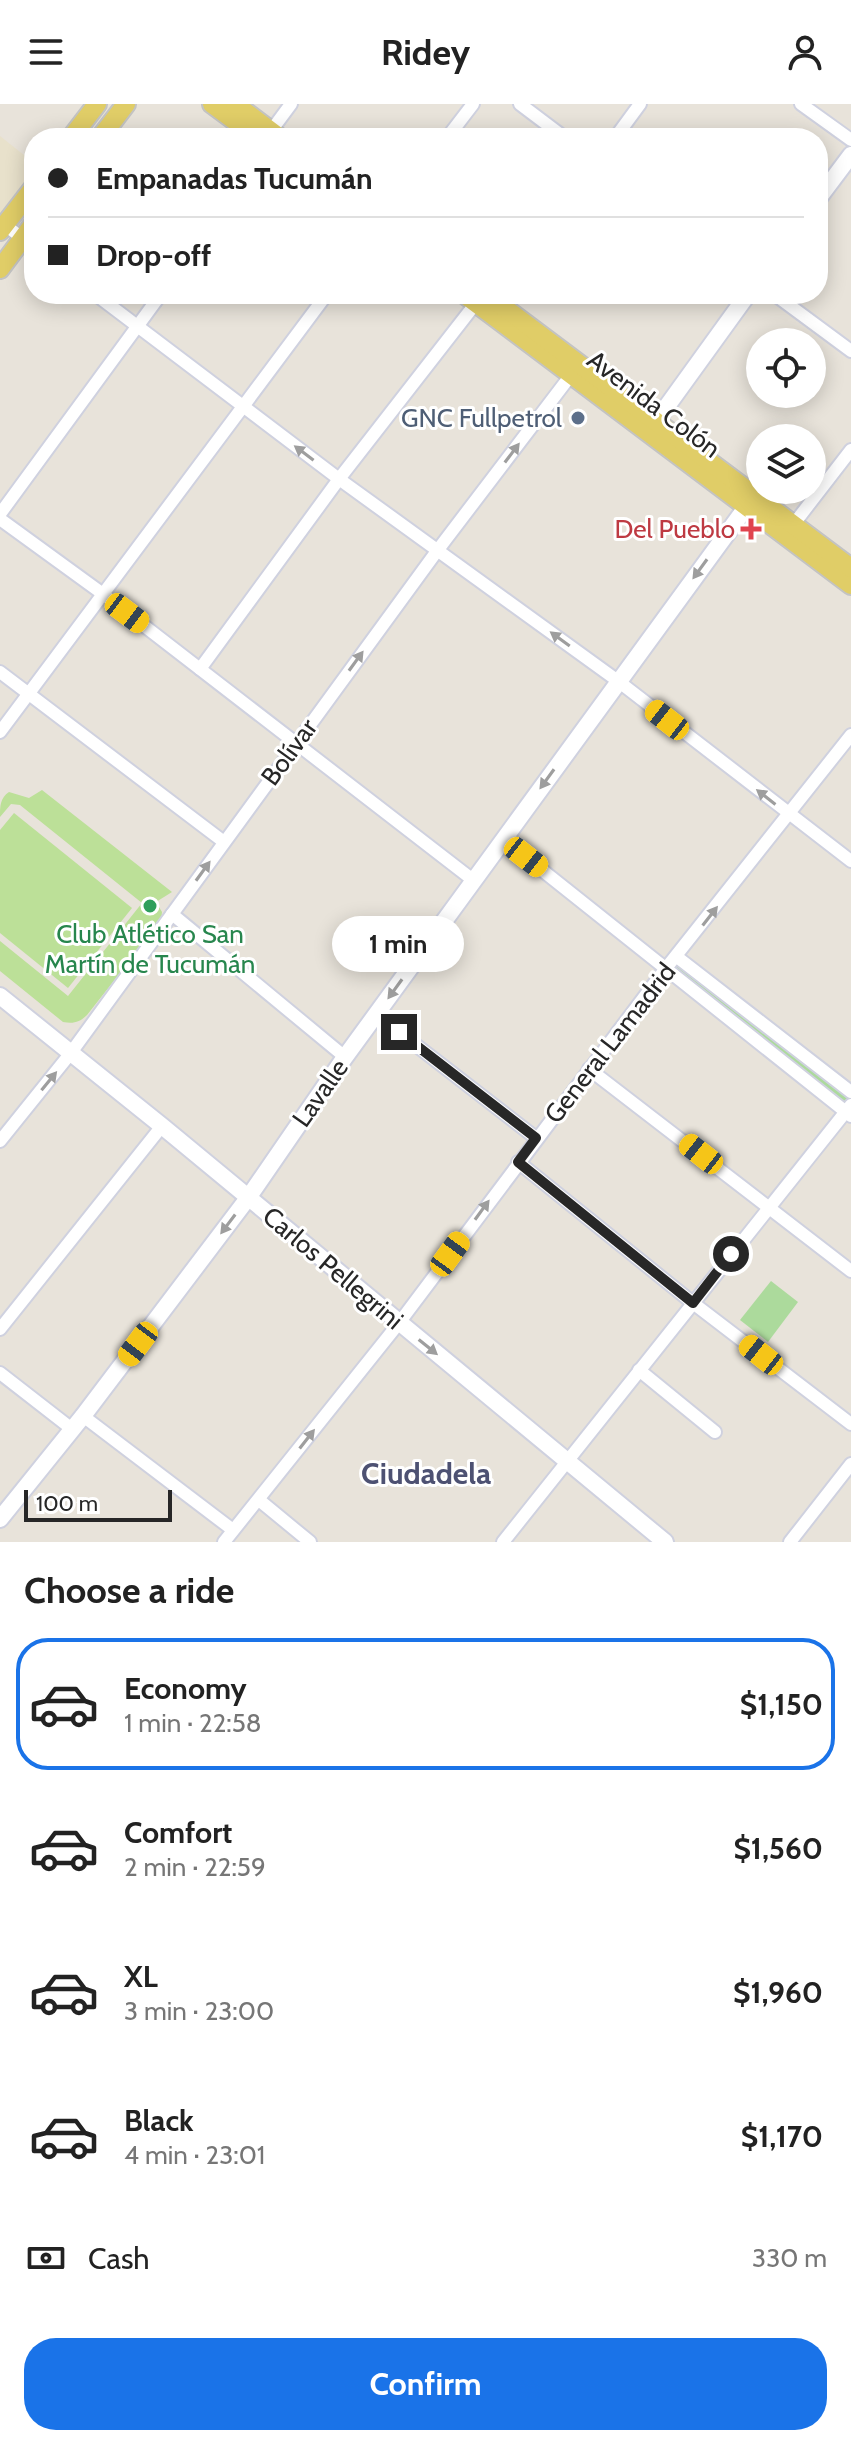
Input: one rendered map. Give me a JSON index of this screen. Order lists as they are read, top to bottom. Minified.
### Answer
{"streets":{"main road":["Avenida Colón"],"street":["Bolívar","General Lamadrid","Lavalle","Carlos Pellegrini"]},"crossings":[["Avenida Colón","Bolívar"],["Avenida Colón","Lavalle"],["Bolívar","Carlos Pellegrini"],["General Lamadrid","Carlos Pellegrini"],["Lavalle","Carlos Pellegrini"]],"one_way":["Bolívar","General Lamadrid","Lavalle"],"districts":["Ciudadela"],"places":{"other":["GNC Fullpetrol","Club Atlético San Martín de Tucumán"],"health":["Del Pueblo"]},"scale_bar":"100 m","page":{"header":"Ridey","banner":["Empanadas Tucumán","Drop-off"],"bubble":"1 min","scale":"100 m","heading":"Choose a ride","list":[{"name":"Economy","note":"1 min · 22:58","value":"$1,150"},{"name":"Comfort","note":"2 min · 22:59","value":"$1,560"},{"name":"XL","note":"3 min · 23:00","value":"$1,960"},{"name":"Black","note":"4 min · 23:01","value":"$1,170"}],"pay":["Cash","330 m"],"buttons":"Confirm"}}
